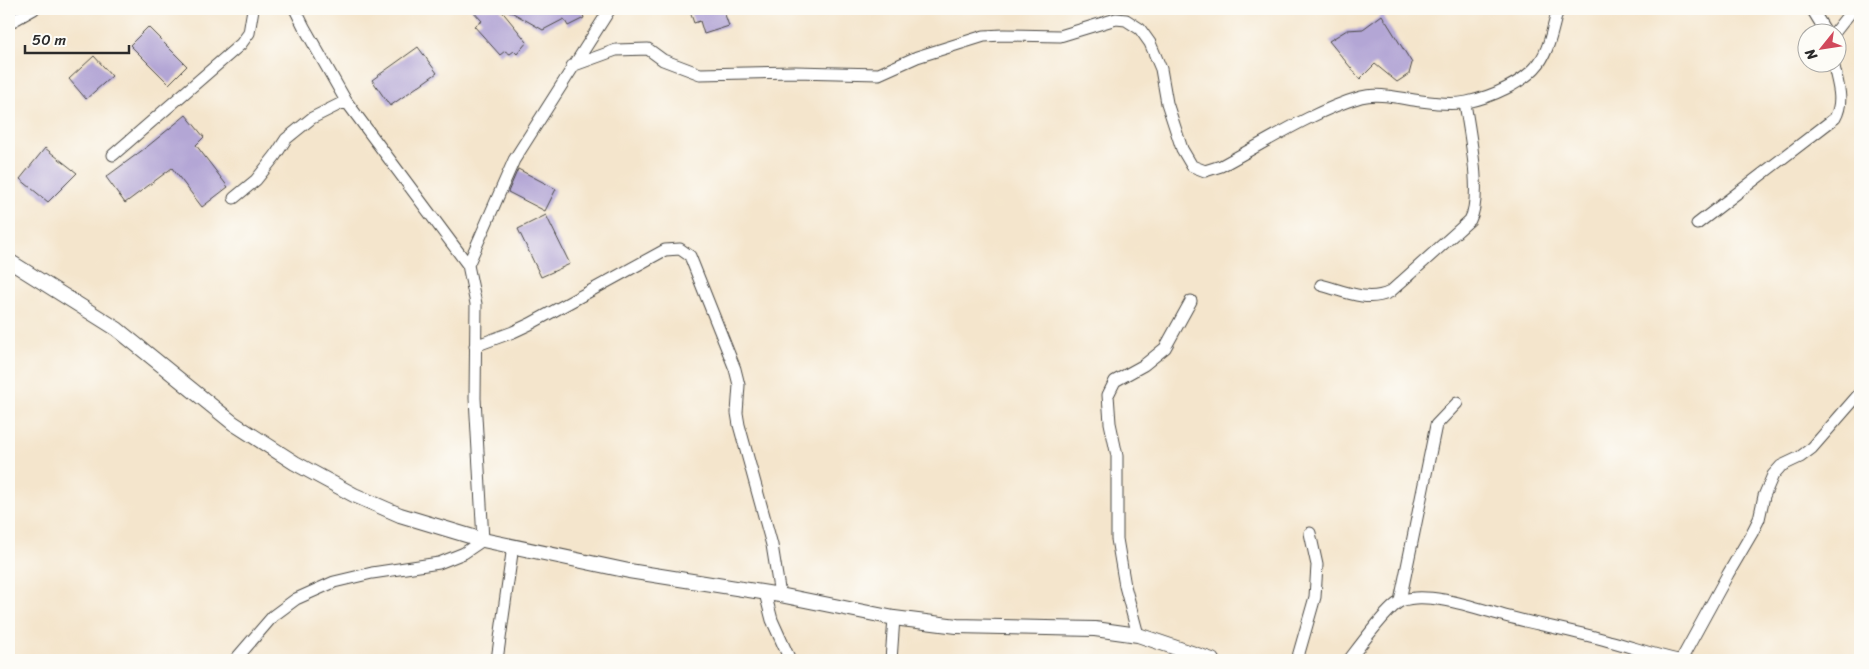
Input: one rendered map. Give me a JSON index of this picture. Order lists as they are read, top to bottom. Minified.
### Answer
{"scale_bar":"50 m","north":"bottom left"}
